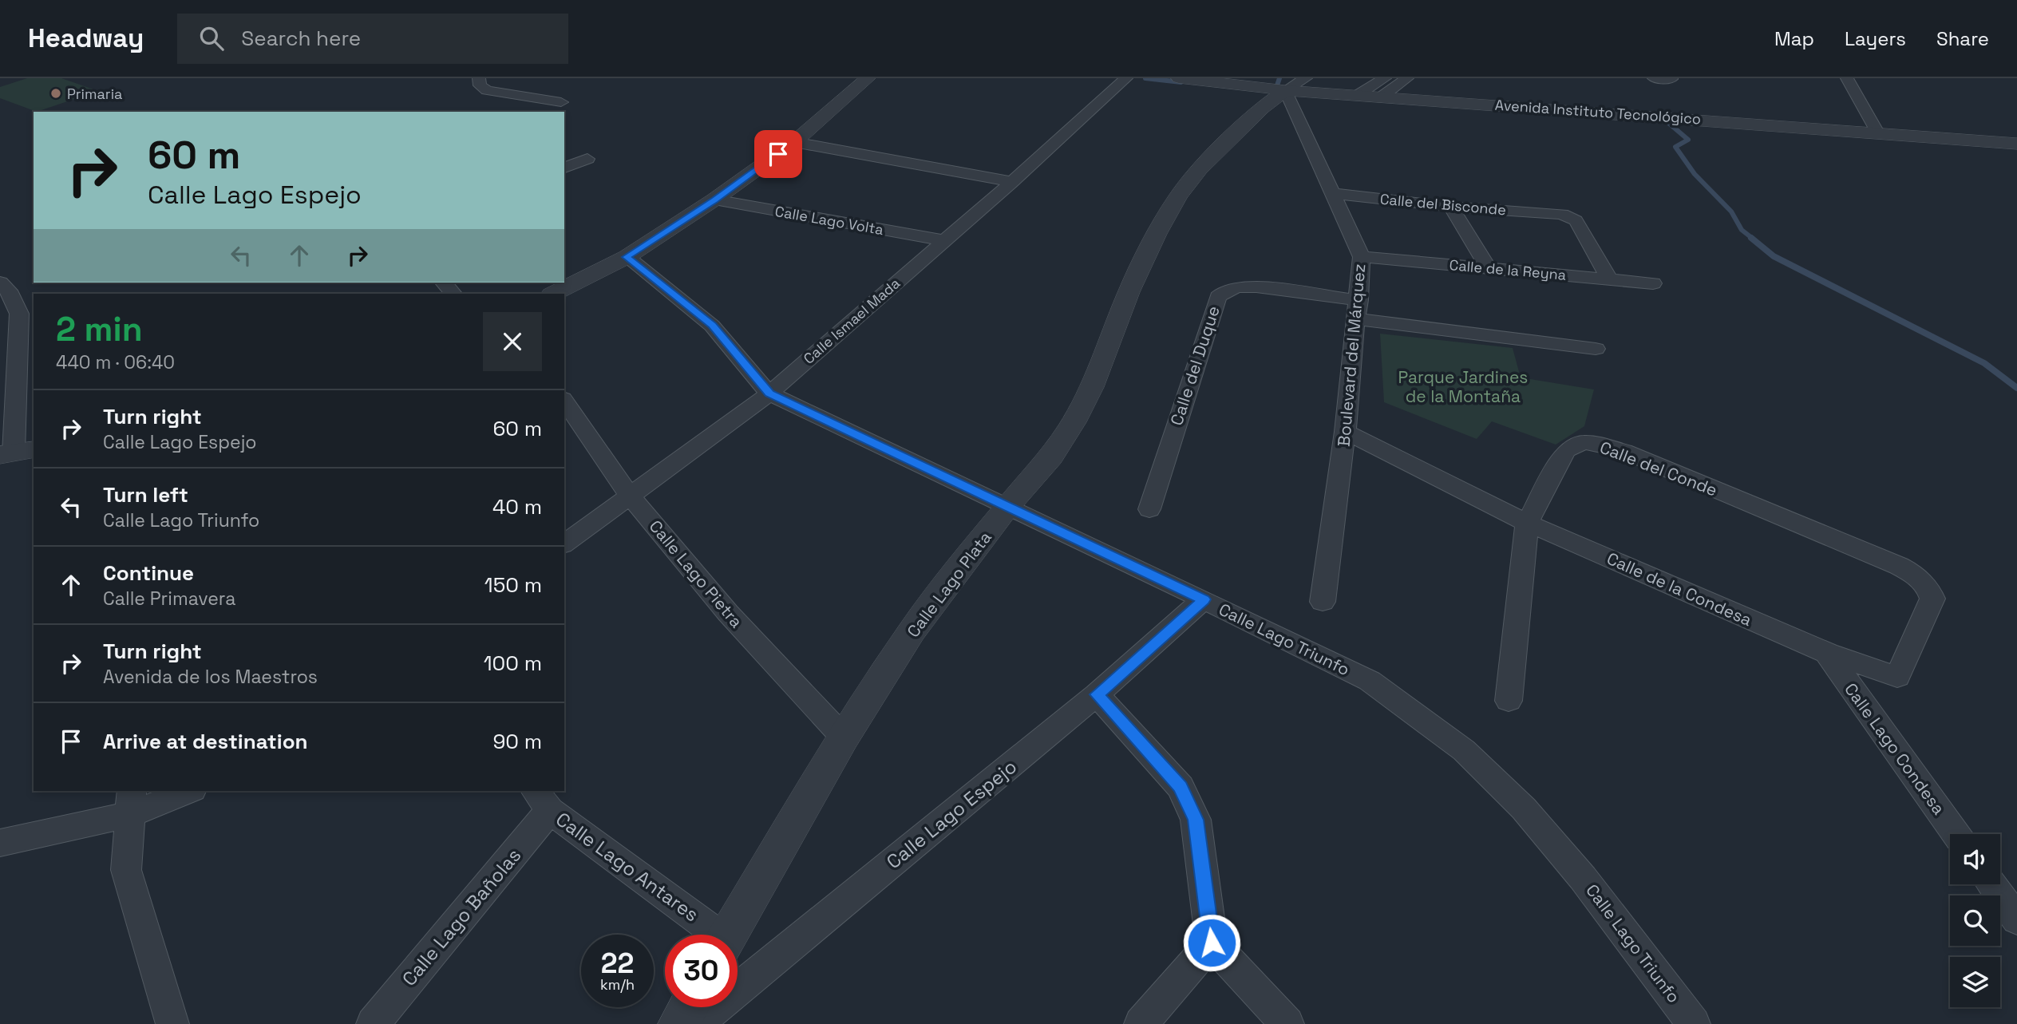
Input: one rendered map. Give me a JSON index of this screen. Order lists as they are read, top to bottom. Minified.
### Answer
{"streets":{"street":["Avenida Instituto Tecnológico","Calle del Bisconde","Calle Lago Volta","Calle de la Reyna","Calle Ismael Mada","Boulevard del Márquez","Calle del Duque","Calle del Conde","Calle Lago Pietra","Calle Lago Plata","Calle de la Condesa","Calle Lago Triunfo","Calle Lago Condesa","Calle Lago Espejo","Calle Lago Antares","Calle Lago Bañolas"]},"crossings":[["Avenida Instituto Tecnológico","Boulevard del Márquez"],["Avenida Instituto Tecnológico","Calle Lago Plata"],["Calle del Bisconde","Calle de la Reyna"],["Calle del Bisconde","Boulevard del Márquez"],["Calle Lago Volta","Calle Ismael Mada"],["Calle de la Reyna","Boulevard del Márquez"],["Calle Ismael Mada","Calle Lago Pietra"],["Calle Ismael Mada","Calle Lago Triunfo"],["Boulevard del Márquez","Calle del Duque"],["Boulevard del Márquez","Calle Lago Plata"],["Boulevard del Márquez","Calle de la Condesa"],["Calle del Conde","Calle de la Condesa"],["Calle Lago Pietra","Calle Lago Plata"],["Calle Lago Plata","Calle Lago Triunfo"],["Calle de la Condesa","Calle Lago Condesa"],["Calle Lago Triunfo","Calle Lago Espejo"],["Calle Lago Antares","Calle Lago Bañolas"]],"parks":["Parque Jardines de la Montaña"],"places":["Primaria"],"page":{"header":"Headway","search":"Search here","nav":["Map","Layers","Share"],"turn":["60 m","Calle Lago Espejo"],"heading":["2 min","440 m · 06:40"],"list":[{"name":"Turn right","note":"Calle Lago Espejo","value":"60 m"},{"name":"Turn left","note":"Calle Lago Triunfo","value":"40 m"},{"name":"Continue","note":"Calle Primavera","value":"150 m"},{"name":"Turn right","note":"Avenida de los Maestros","value":"100 m"},{"name":"Arrive at destination","value":"90 m"}],"speed":"22 km/h","limit":"30"}}
